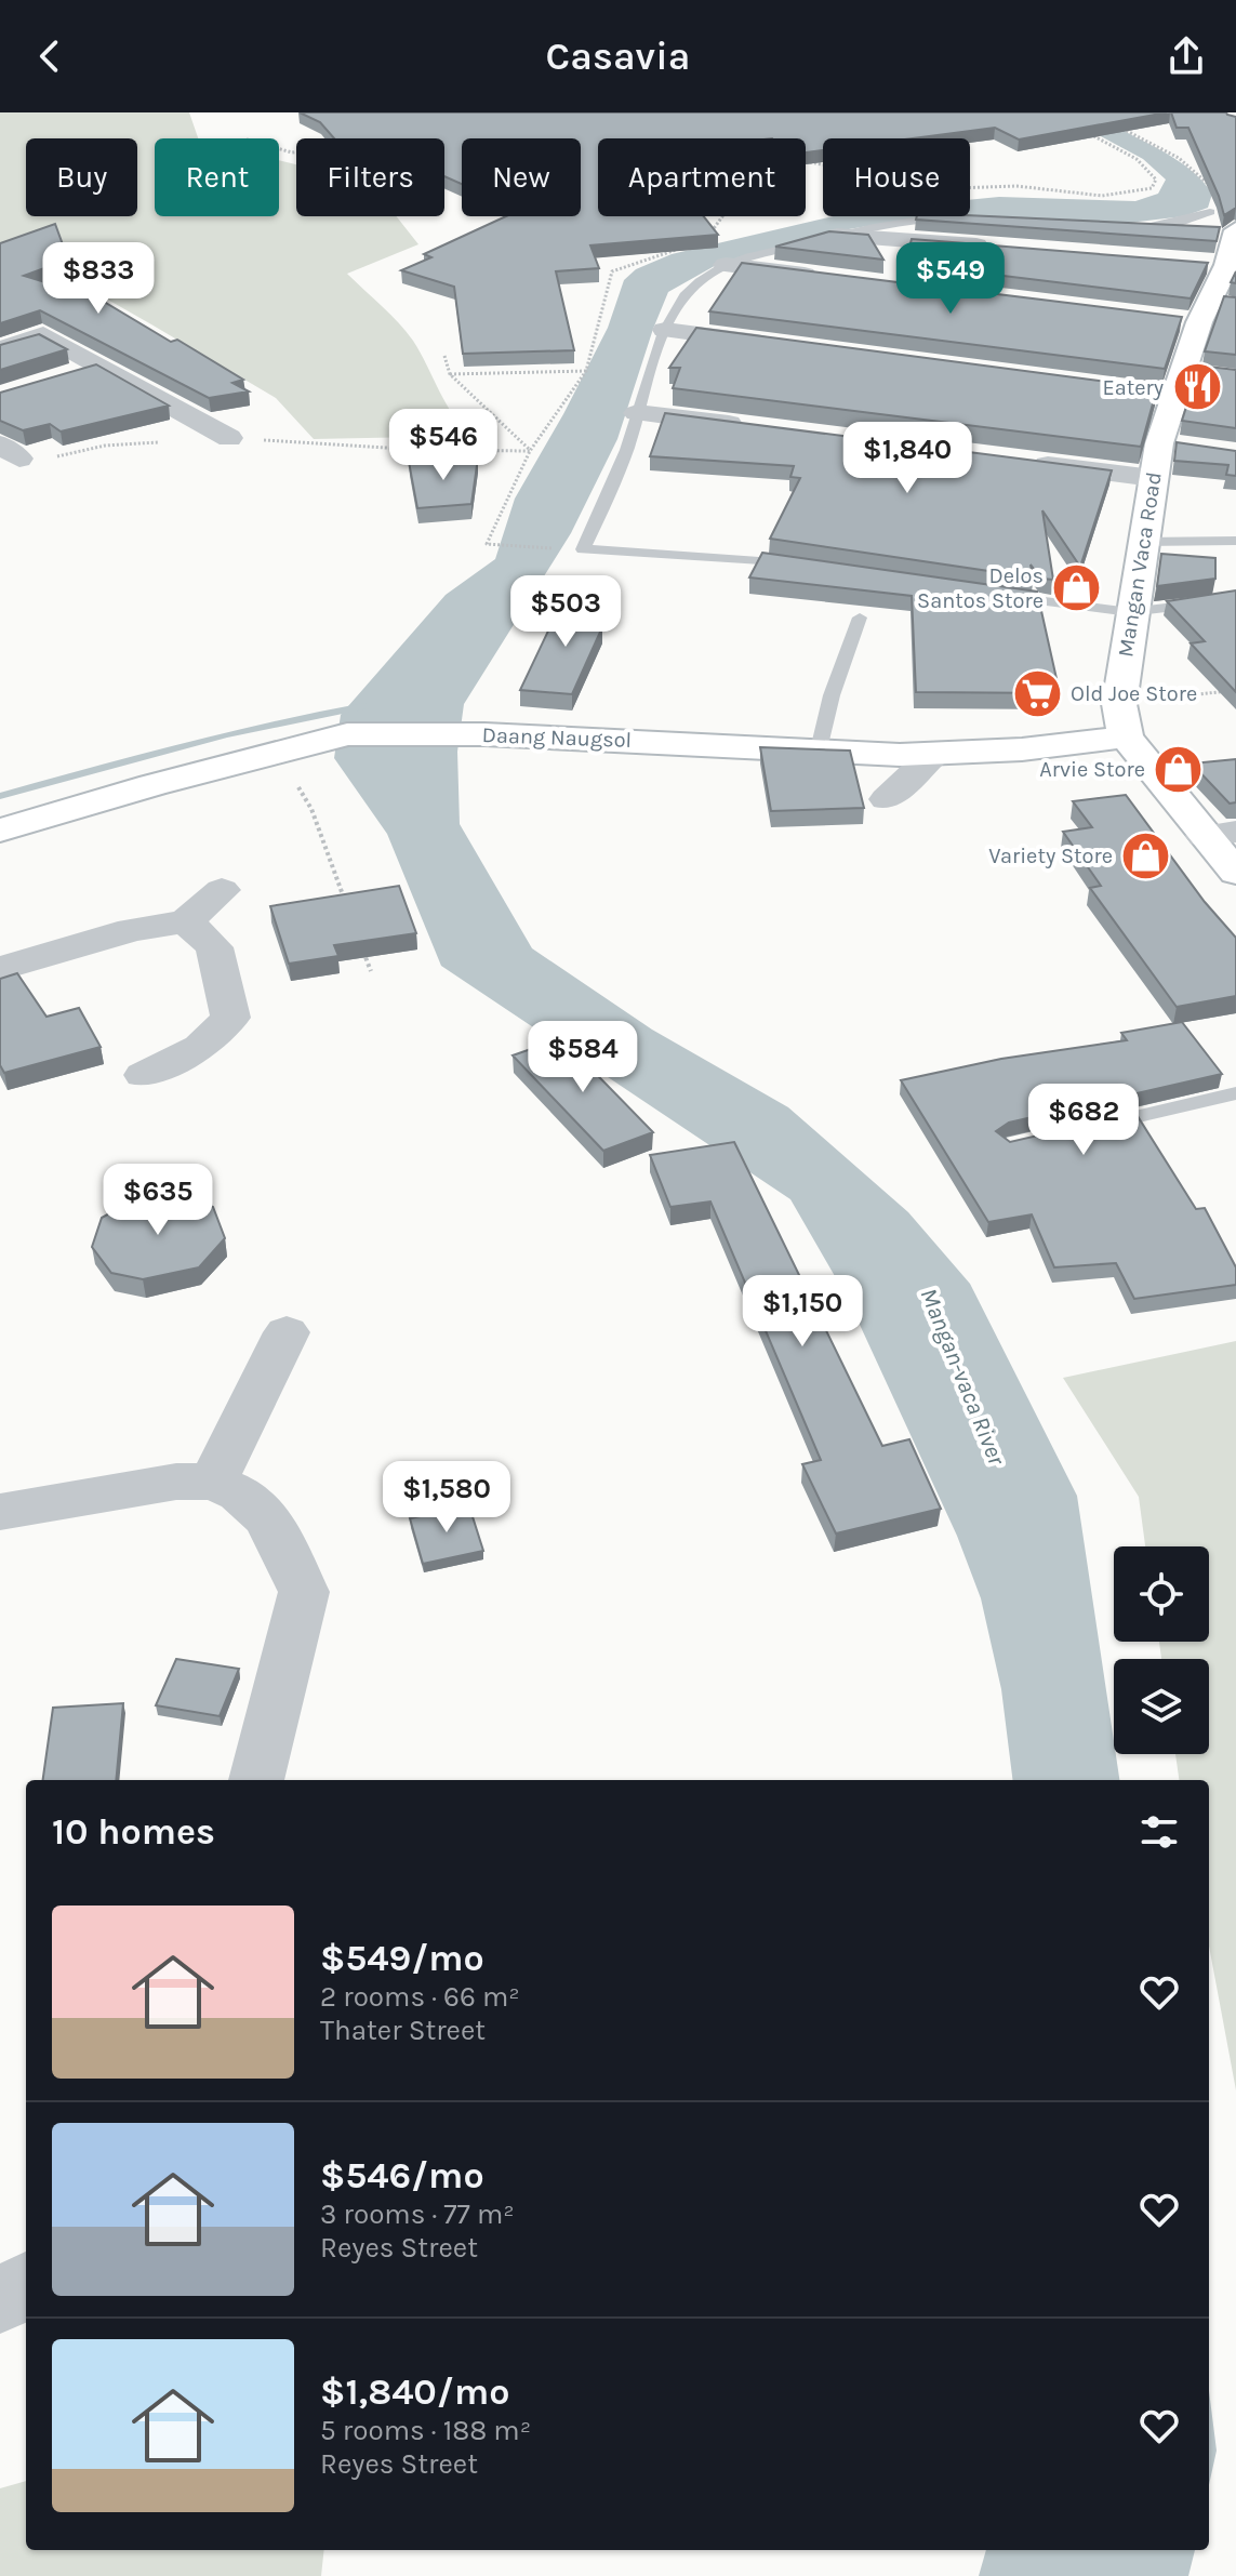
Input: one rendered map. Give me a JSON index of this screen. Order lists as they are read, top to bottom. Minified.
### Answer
{"streets":{"main road":["Mangan Vaca Road","Daang Naugsol"]},"crossings":[["Mangan Vaca Road","Daang Naugsol"]],"water":["Mangan-vaca River"],"places":{"restaurant":["Eatery"],"shop":["Delos Santos Store","Arvie Store","Variety Store"],"supermarket":["Old Joe Store"]},"page":{"header":"Casavia","chip":["Buy","Rent","Filters","New","Apartment","House"],"price":["$833","$549","$546","$1,840","$503","$584","$682","$635","$1,150","$1,580"],"heading":"10 homes","list":[{"name":"$549/mo","note":"2 rooms · 66 m² · Thater Street"},{"name":"$546/mo","note":"3 rooms · 77 m² · Reyes Street"},{"name":"$1,840/mo","note":"5 rooms · 188 m² · Reyes Street"}]}}
